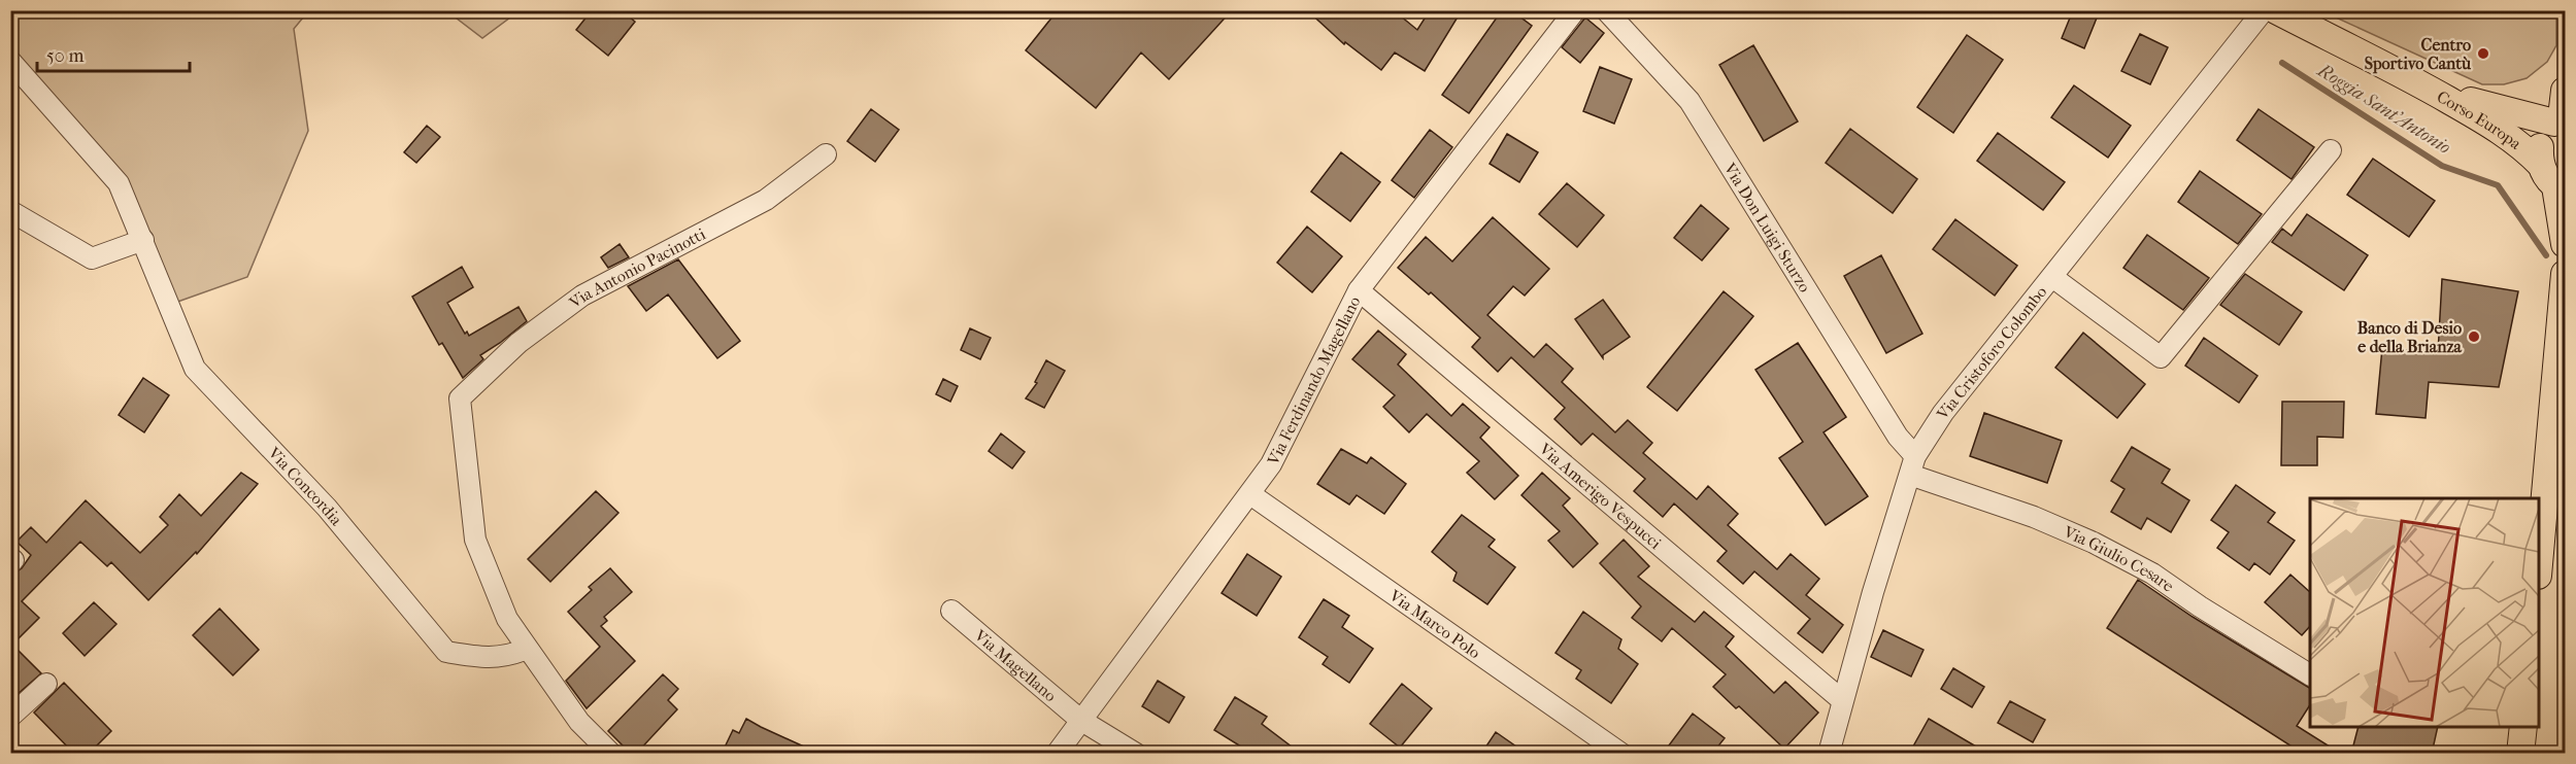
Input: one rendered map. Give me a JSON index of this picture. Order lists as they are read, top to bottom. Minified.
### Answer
{"streets":{"main road":["Corso Europa"],"street":["Via Don Luigi Sturzo","Via Antonio Pacinotti","Via Cristoforo Colombo","Via Ferdinando Magellano","Via Concordia","Via Amerigo Vespucci","Via Giulio Cesare","Via Marco Polo","Via Magellano"]},"crossings":[["Via Don Luigi Sturzo","Via Cristoforo Colombo"],["Via Don Luigi Sturzo","Via Giulio Cesare"],["Via Antonio Pacinotti","Via Concordia"],["Via Cristoforo Colombo","Via Amerigo Vespucci"],["Via Cristoforo Colombo","Via Giulio Cesare"],["Via Ferdinando Magellano","Via Amerigo Vespucci"],["Via Ferdinando Magellano","Via Marco Polo"],["Via Ferdinando Magellano","Via Magellano"]],"water":["Roggia Sant'Antonio"],"places":["Centro Sportivo Cantù","Banco di Desio e della Brianza"],"scale_bar":"50 m"}
